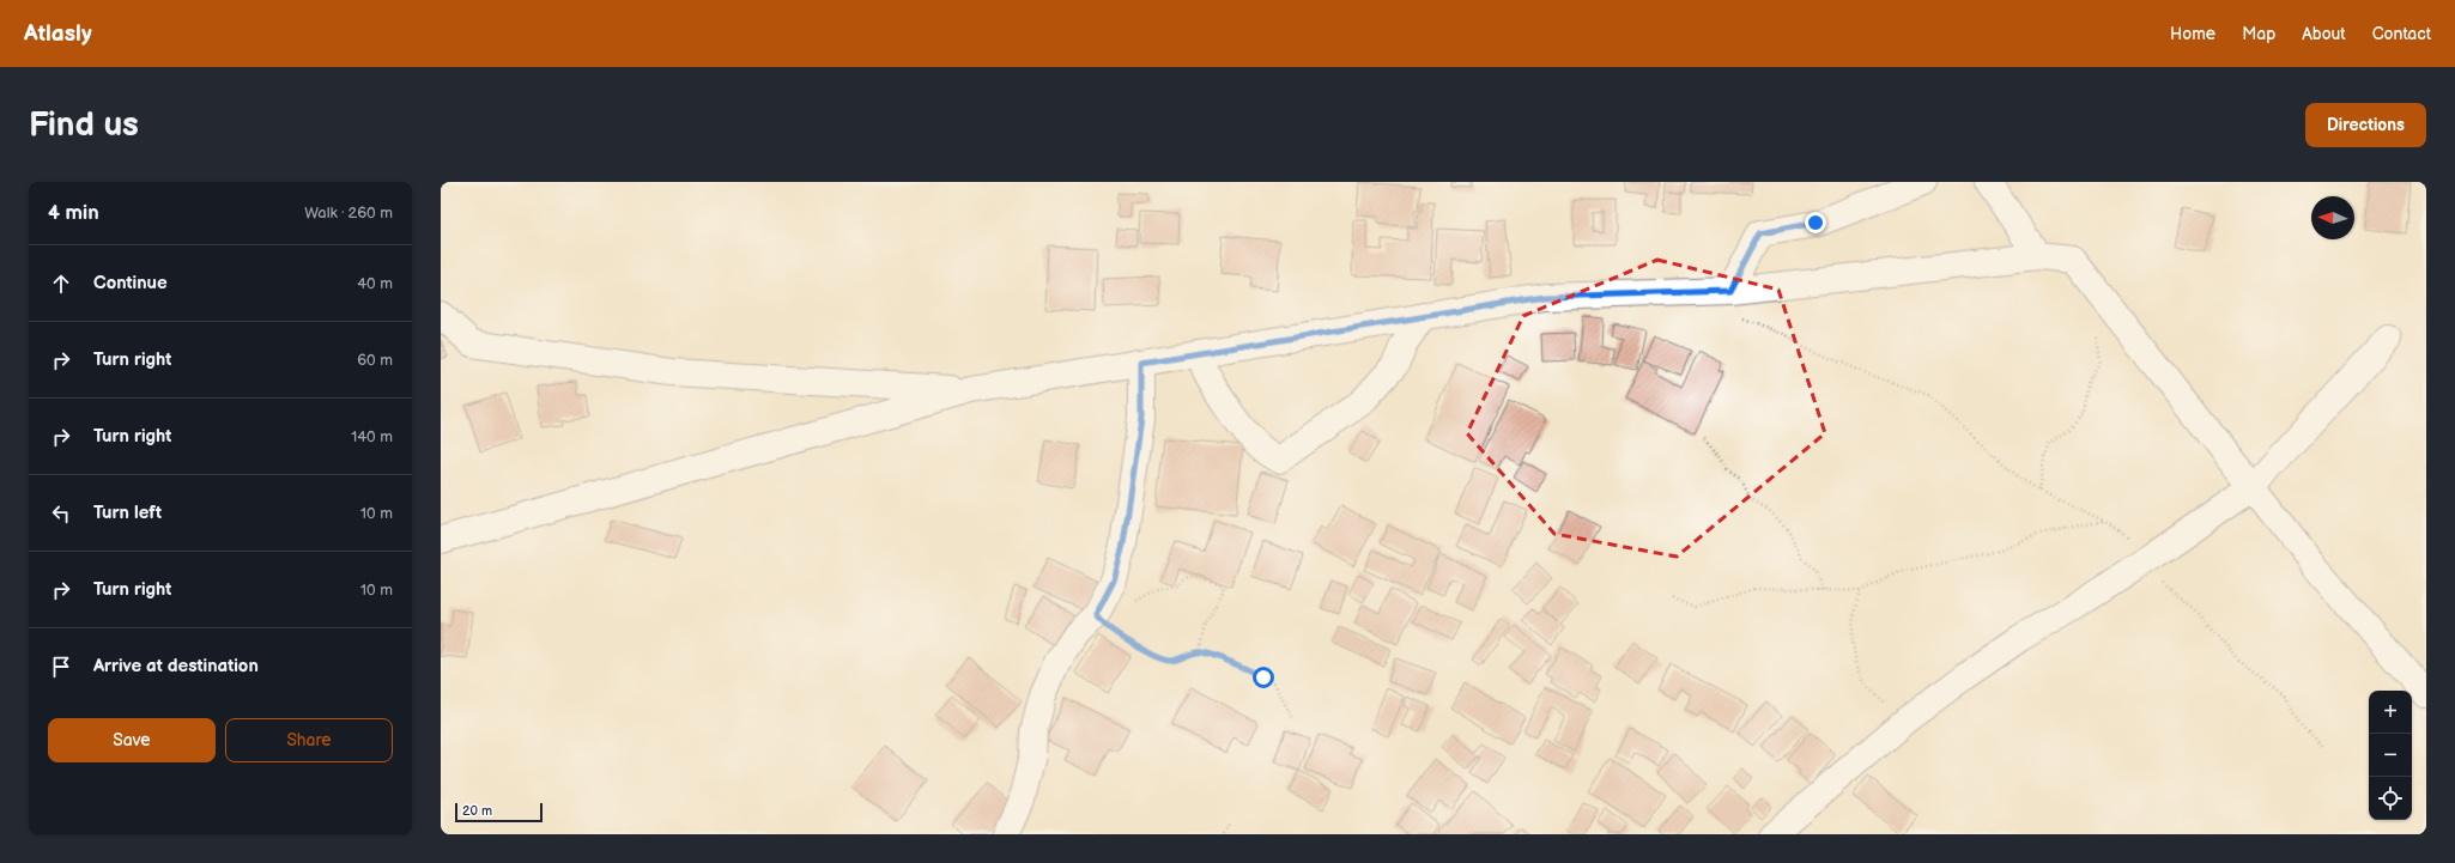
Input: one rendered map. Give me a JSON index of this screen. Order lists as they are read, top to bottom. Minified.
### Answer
{"scale_bar":"20 m","north":"left","page":{"header":"Atlasly","nav":["Home","Map","About","Contact"],"buttons":["Directions",["Save","Share"]],"title":"Find us","heading":["4 min","Walk · 260 m"],"list":[["Continue","40 m"],["Turn right","60 m"],["Turn right","140 m"],["Turn left","10 m"],["Turn right","10 m"],"Arrive at destination"],"map_buttons":["+","−"],"scale":"20 m"}}
